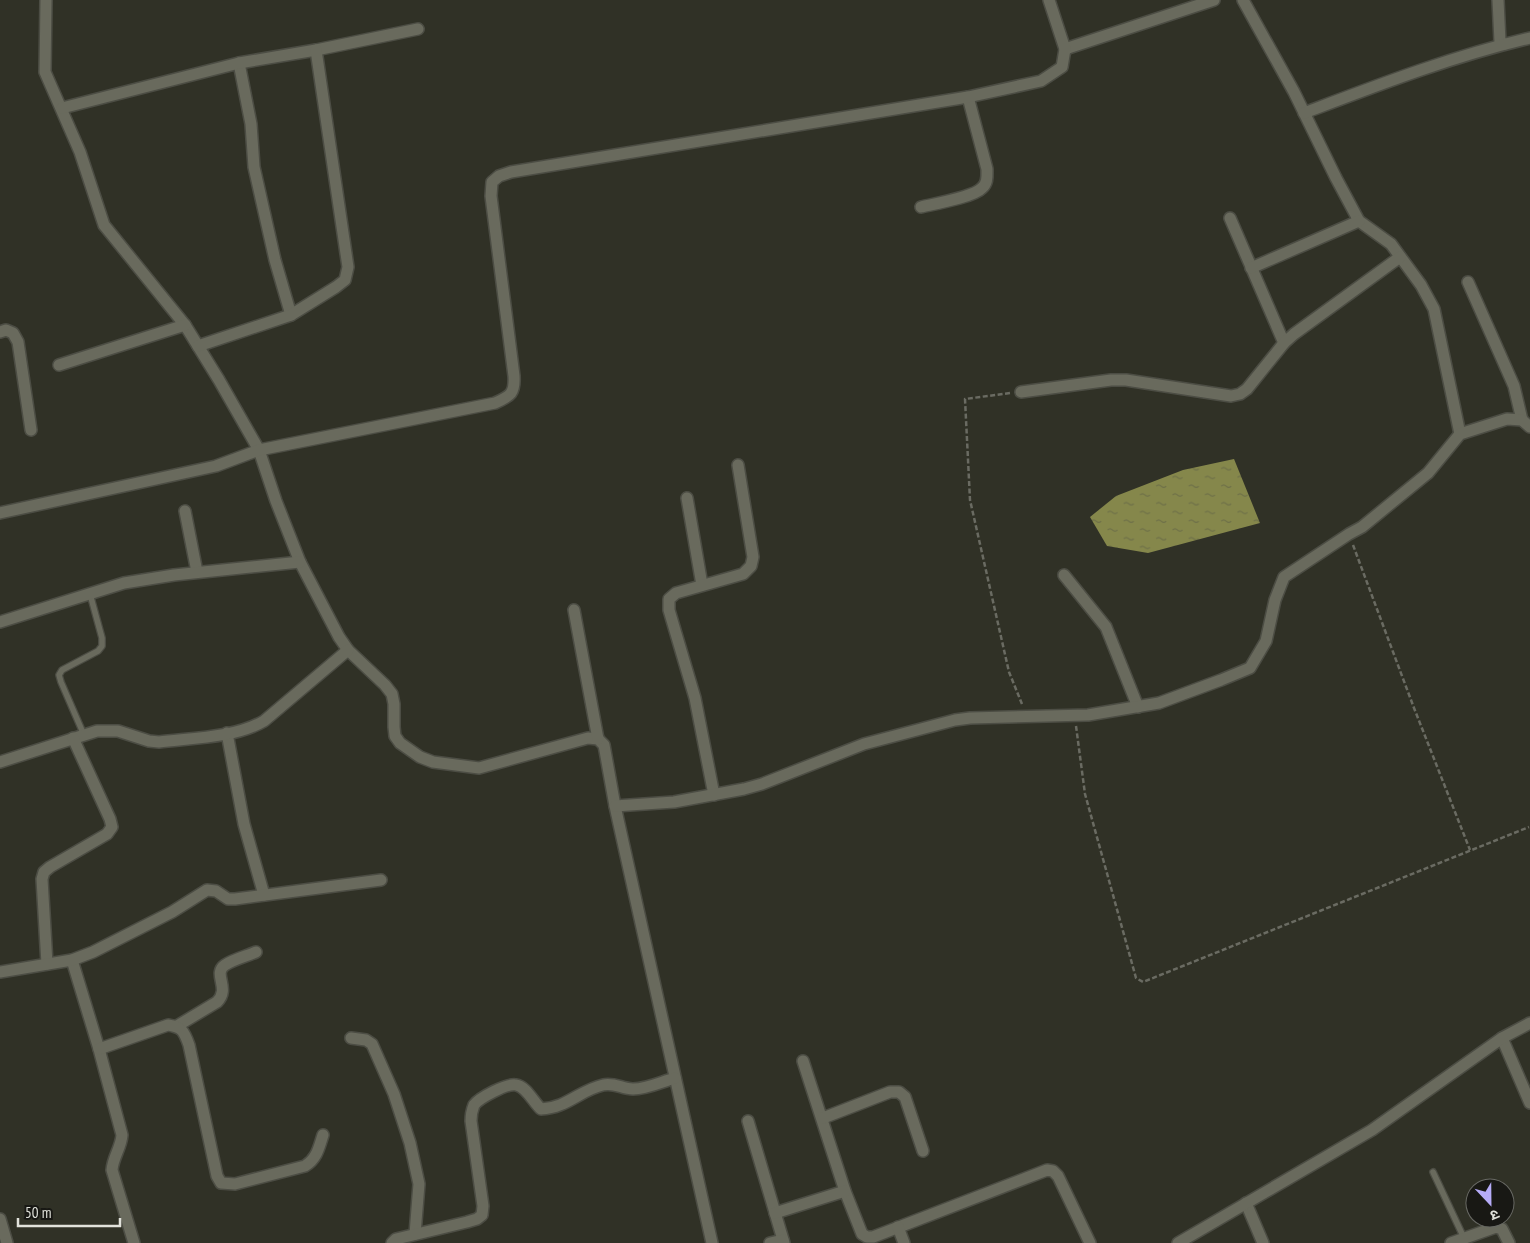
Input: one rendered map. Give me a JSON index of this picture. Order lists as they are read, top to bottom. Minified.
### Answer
{"scale_bar":"50 m","north":"bottom"}
